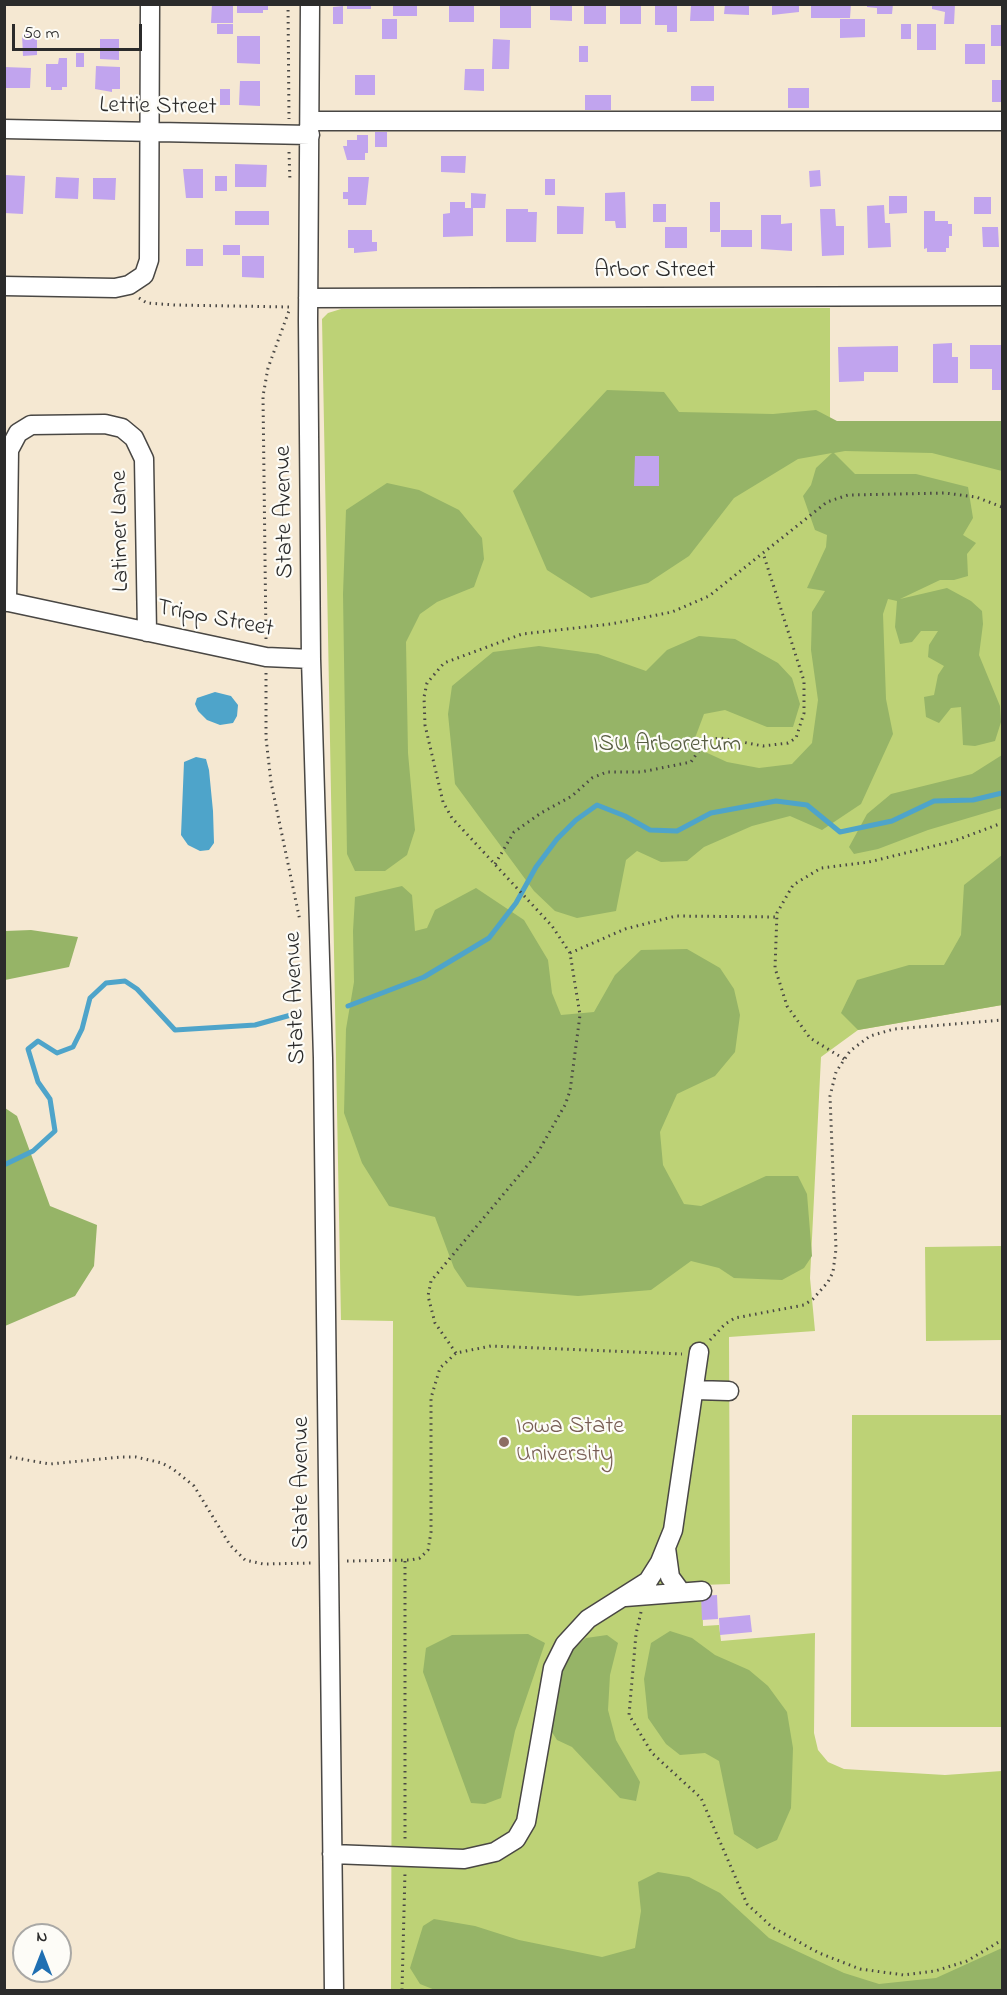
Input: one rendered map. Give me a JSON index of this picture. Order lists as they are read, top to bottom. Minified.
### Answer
{"streets":{"street":["Lettie Street","Arbor Street","State Avenue","Latimer Lane","Tripp Street"]},"crossings":[["Lettie Street","State Avenue"],["Arbor Street","State Avenue"],["State Avenue","Tripp Street"],["Latimer Lane","Tripp Street"]],"parks":["ISU Arboretum"],"places":["Iowa State University"],"scale_bar":"50 m","north":"top"}
